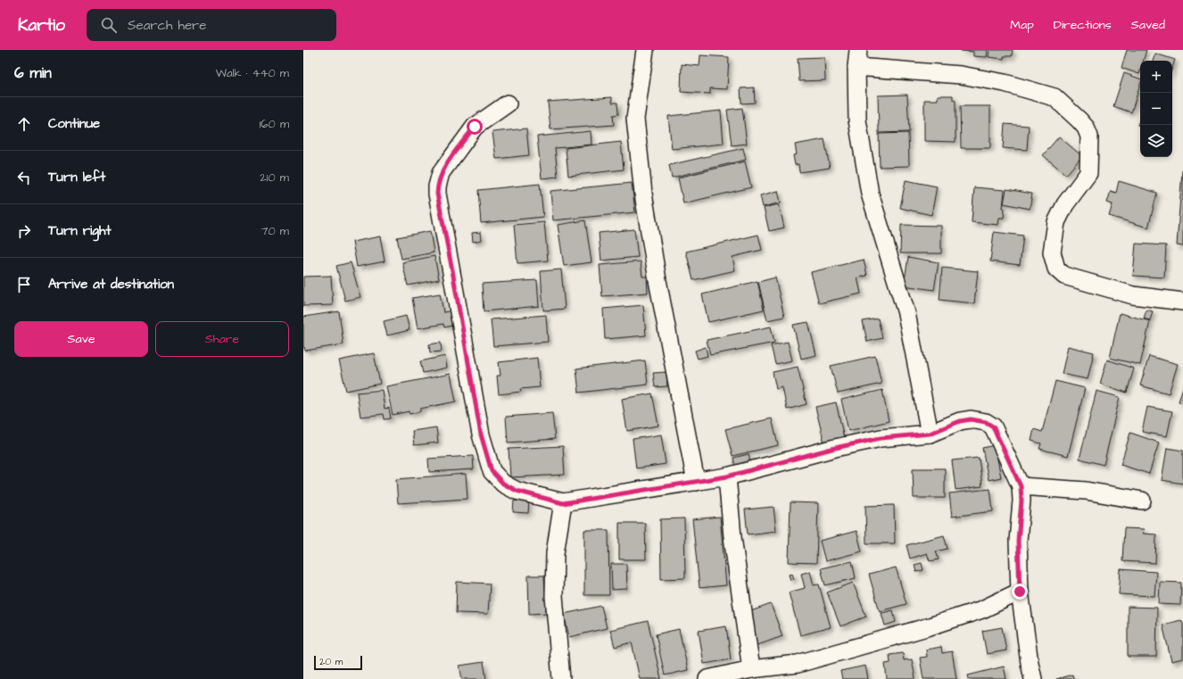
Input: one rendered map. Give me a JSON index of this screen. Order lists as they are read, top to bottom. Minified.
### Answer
{"scale_bar":"20 m","page":{"header":"Kartio","search":"Search here","nav":["Map","Directions","Saved"],"heading":["6 min","Walk · 440 m"],"map_buttons":["+","−"],"list":[["Continue","160 m"],["Turn left","210 m"],["Turn right","70 m"],"Arrive at destination"],"buttons":["Save","Share"],"scale":"20 m"}}
